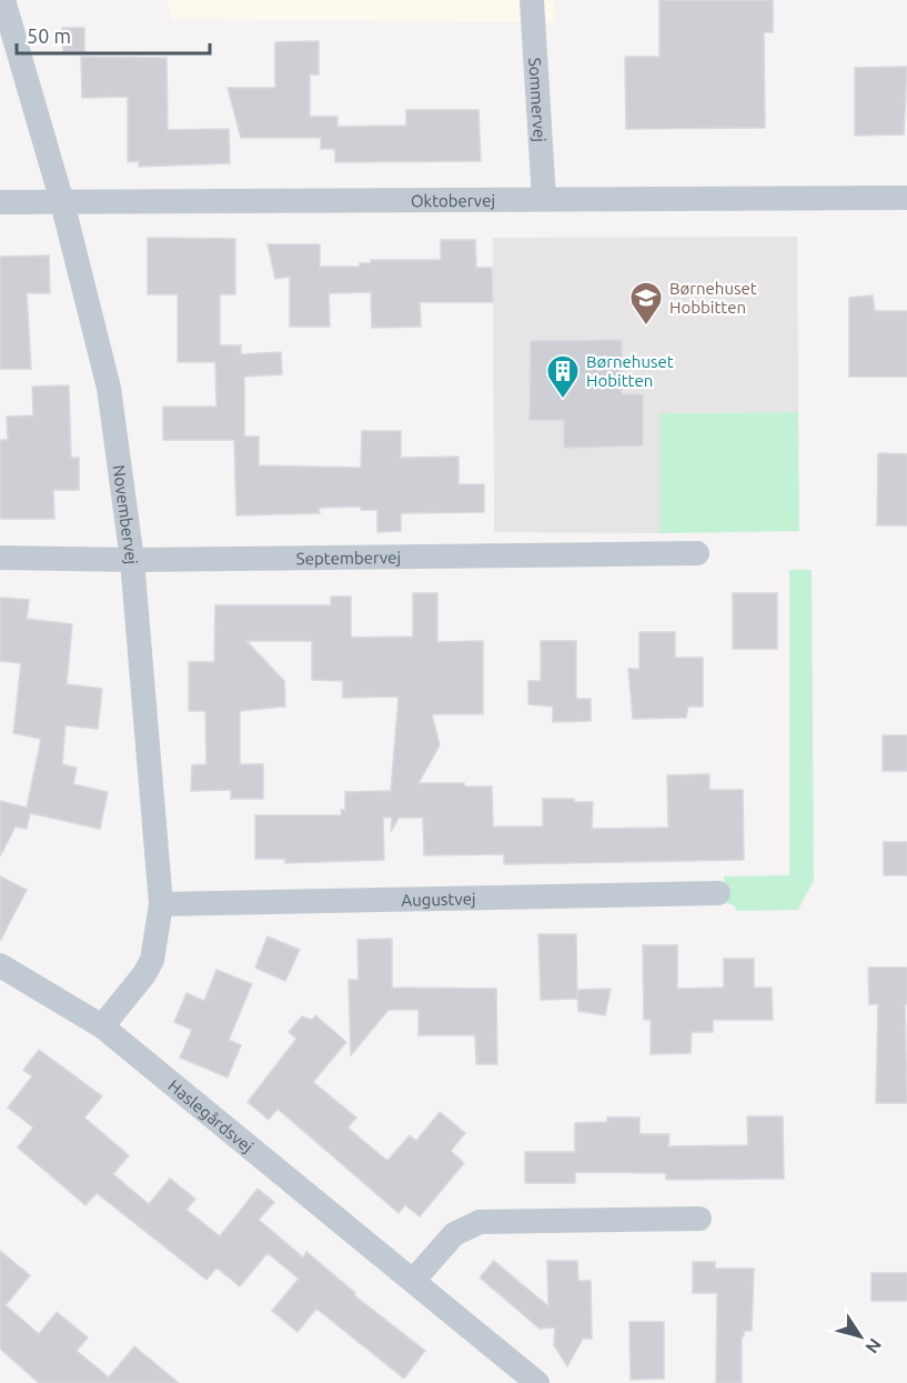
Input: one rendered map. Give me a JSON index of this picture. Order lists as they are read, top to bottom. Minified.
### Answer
{"streets":{"street":["Sommervej","Oktobervej","Novembervej","Septembervej","Augustvej","Haslegårdsvej"]},"crossings":[["Sommervej","Oktobervej"],["Oktobervej","Novembervej"],["Novembervej","Septembervej"],["Novembervej","Augustvej"],["Novembervej","Haslegårdsvej"]],"places":{"school or university":["Børnehuset Hobbitten"],"building":["Børnehuset Hobitten"]},"scale_bar":"50 m","north":"bottom right"}
